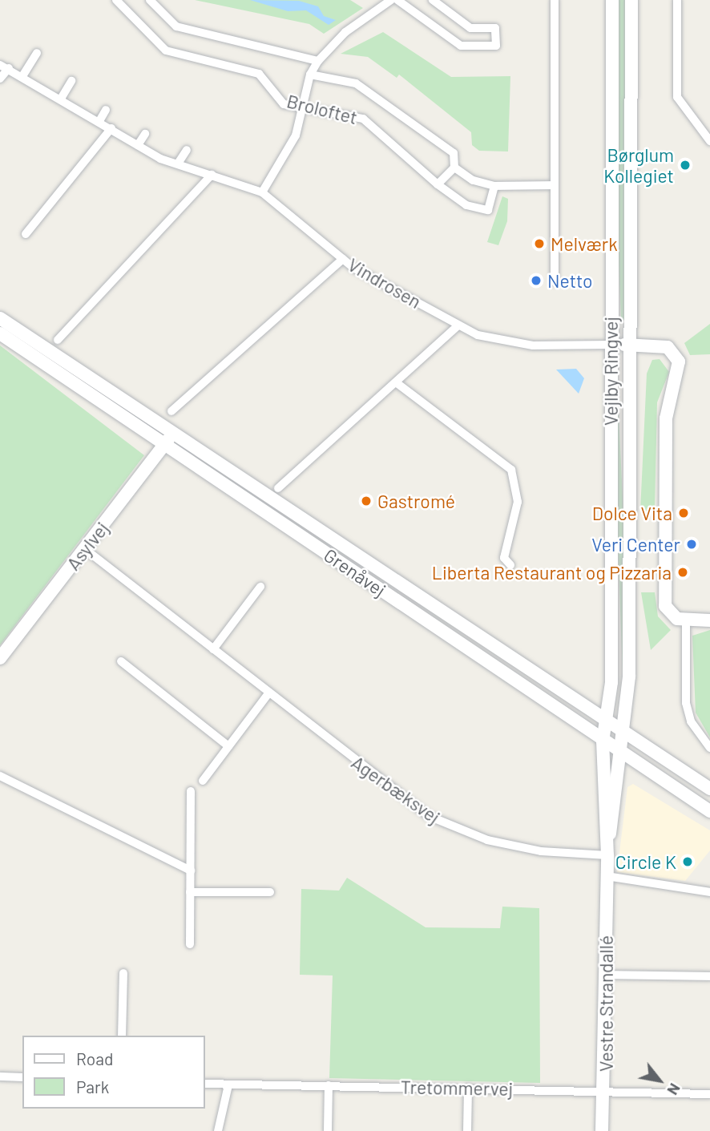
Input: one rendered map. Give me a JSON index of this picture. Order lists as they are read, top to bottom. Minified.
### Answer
{"streets":{"street":["Broloftet","Vindrosen","Vejlby Ringvej","Asylvej","Grenåvej","Agerbæksvej","Vestre Strandallé","Tretommervej"]},"crossings":[["Vindrosen","Vejlby Ringvej"],["Vejlby Ringvej","Grenåvej"],["Vejlby Ringvej","Vestre Strandallé"],["Asylvej","Grenåvej"],["Asylvej","Agerbæksvej"],["Grenåvej","Vestre Strandallé"],["Agerbæksvej","Vestre Strandallé"],["Vestre Strandallé","Tretommervej"]],"places":["Børglum Kollegiet","Melværk","Netto","Gastromé","Dolce Vita","Veri Center","Liberta Restaurant og Pizzaria","Circle K"],"legend":["Road","Park"],"north":"bottom right"}
